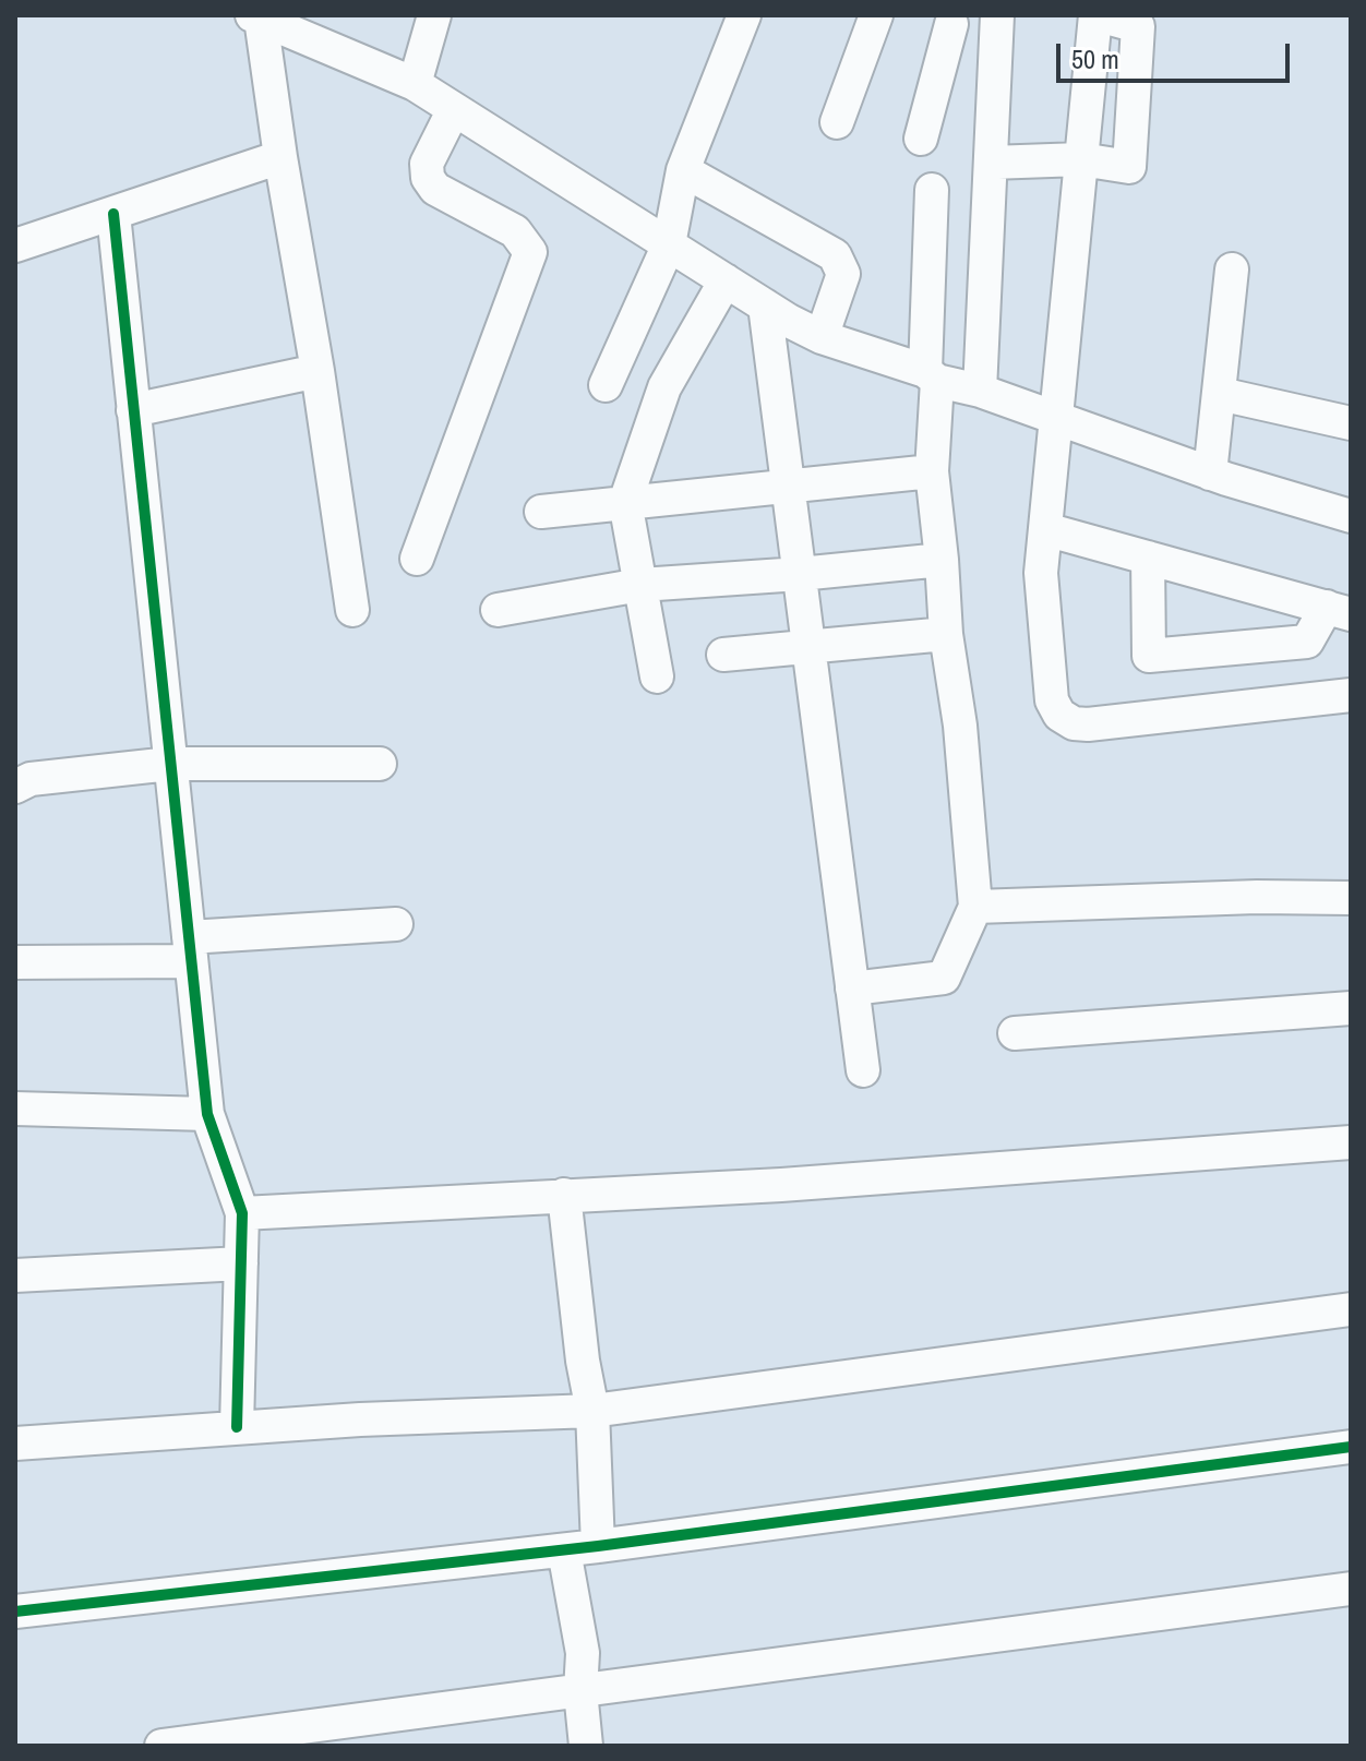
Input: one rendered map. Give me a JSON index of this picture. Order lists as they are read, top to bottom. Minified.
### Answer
{"scale_bar":"50 m"}
